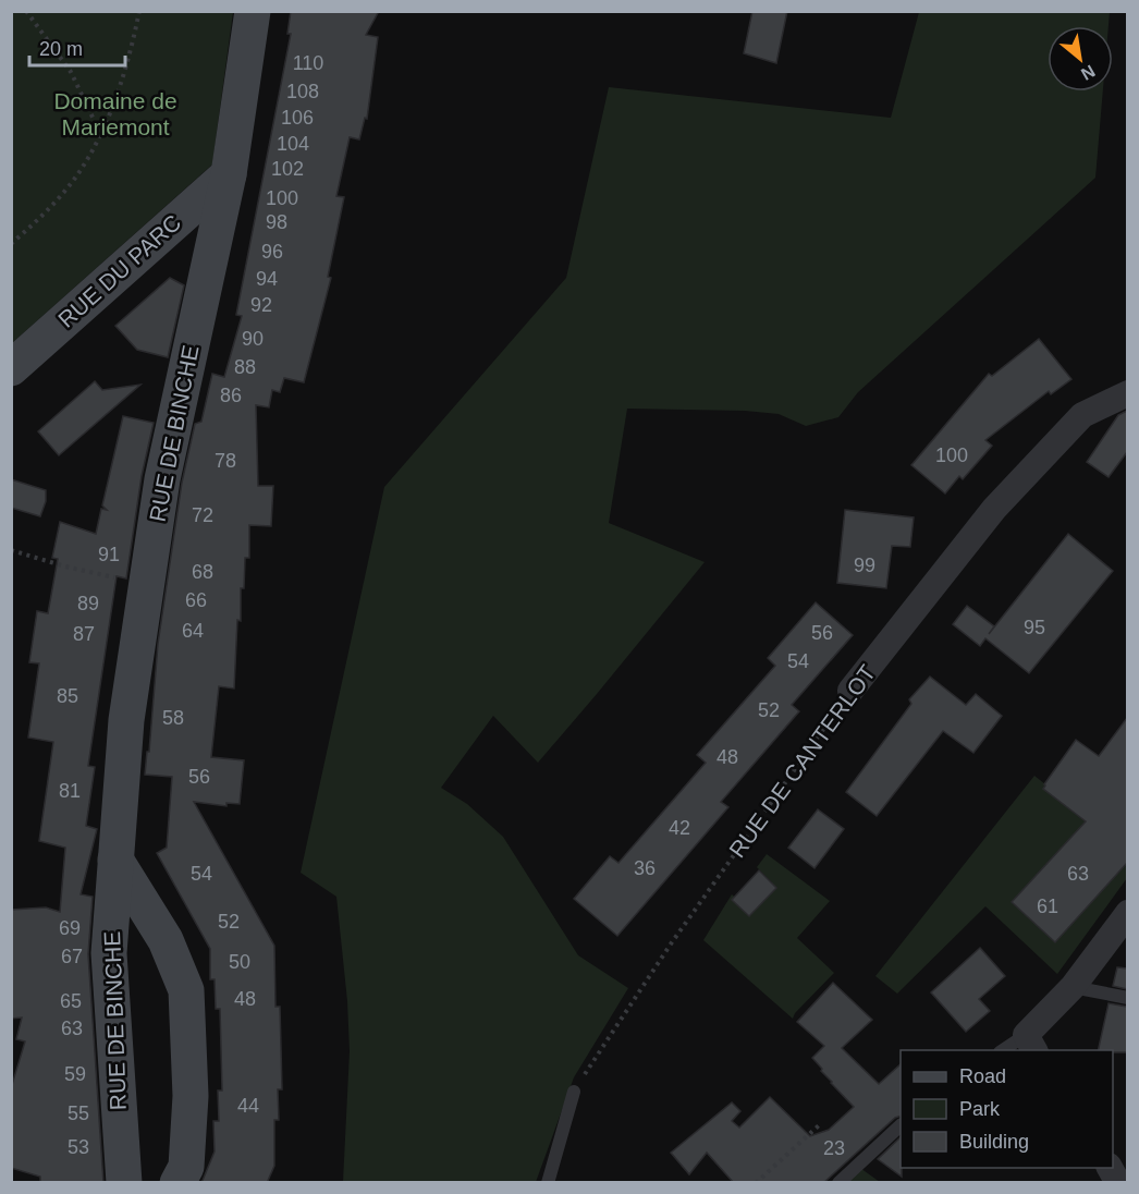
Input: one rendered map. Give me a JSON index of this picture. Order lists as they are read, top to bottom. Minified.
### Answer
{"streets":{"street":["RUE DU PARC","RUE DE BINCHE","RUE DE CANTERLOT"]},"crossings":[["RUE DU PARC","RUE DE BINCHE"]],"parks":["Domaine de Mariemont"],"house_numbers":["110","108","106","104","102","100","98","96","94","92","90","88","86","100","78","72","91","99","68","66","89","95","64","56","87","54","85","52","58","48","56","81","42","36","54","63","61","52","69","67","50","48","65","63","59","44","55","53","23"],"legend":["Road","Park","Building"],"scale_bar":"20 m","north":"bottom right"}
